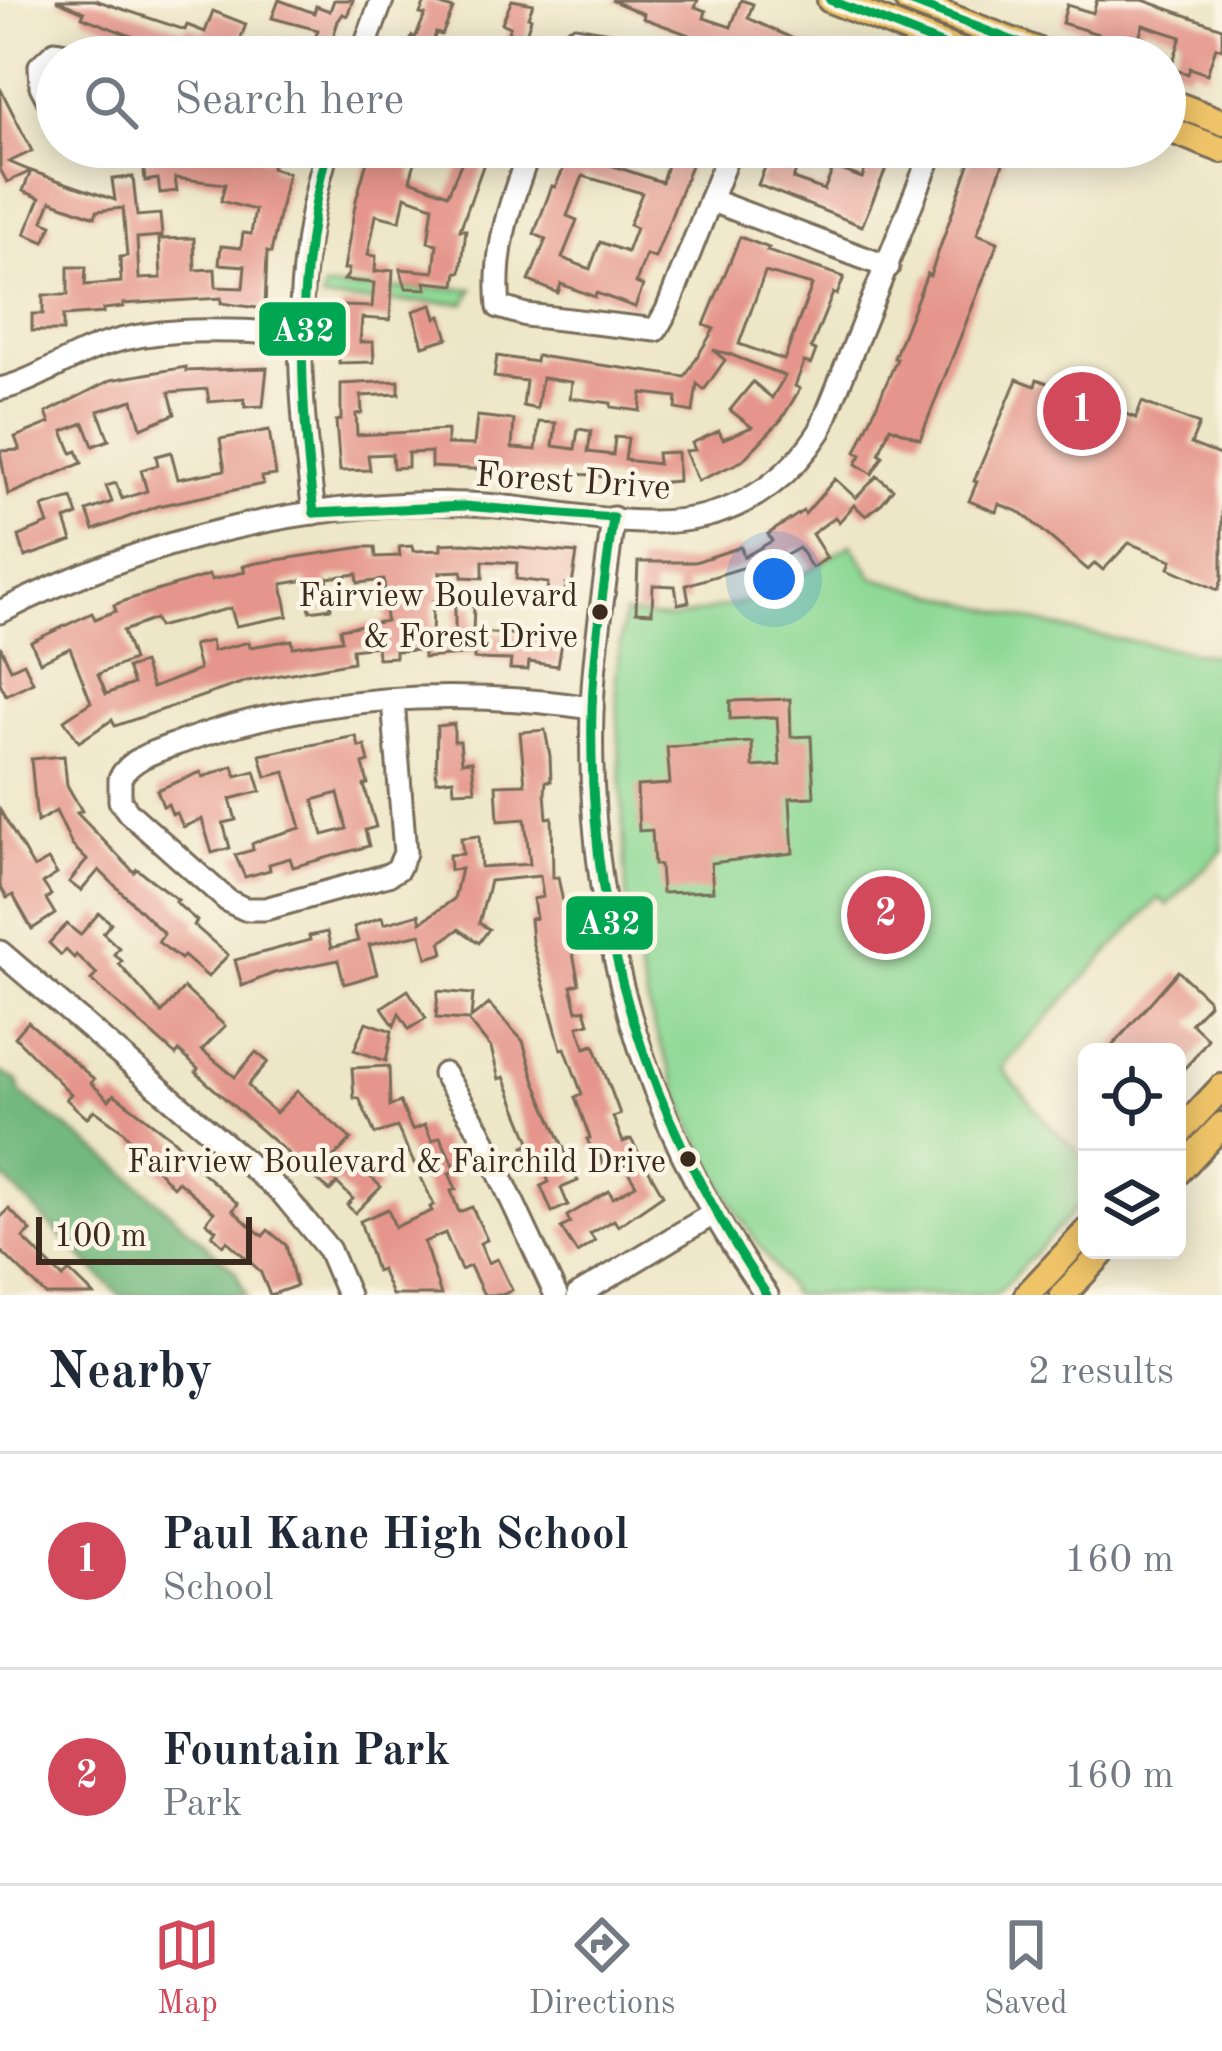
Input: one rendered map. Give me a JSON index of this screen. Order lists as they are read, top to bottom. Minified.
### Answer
{"streets":{"street":["Forest Drive"]},"places":["Fairview Boulevard & Forest Drive","Fairview Boulevard & Fairchild Drive"],"lines":["transit line A32"],"scale_bar":"100 m","page":{"search":"Search here","pins":["1","2"],"scale":"100 m","heading":["Nearby","2 results"],"list":[{"mark":"1","name":"Paul Kane High School","note":"School","value":"160 m"},{"mark":"2","name":"Fountain Park","note":"Park","value":"160 m"}],"nav":["Map","Directions","Saved"]}}
